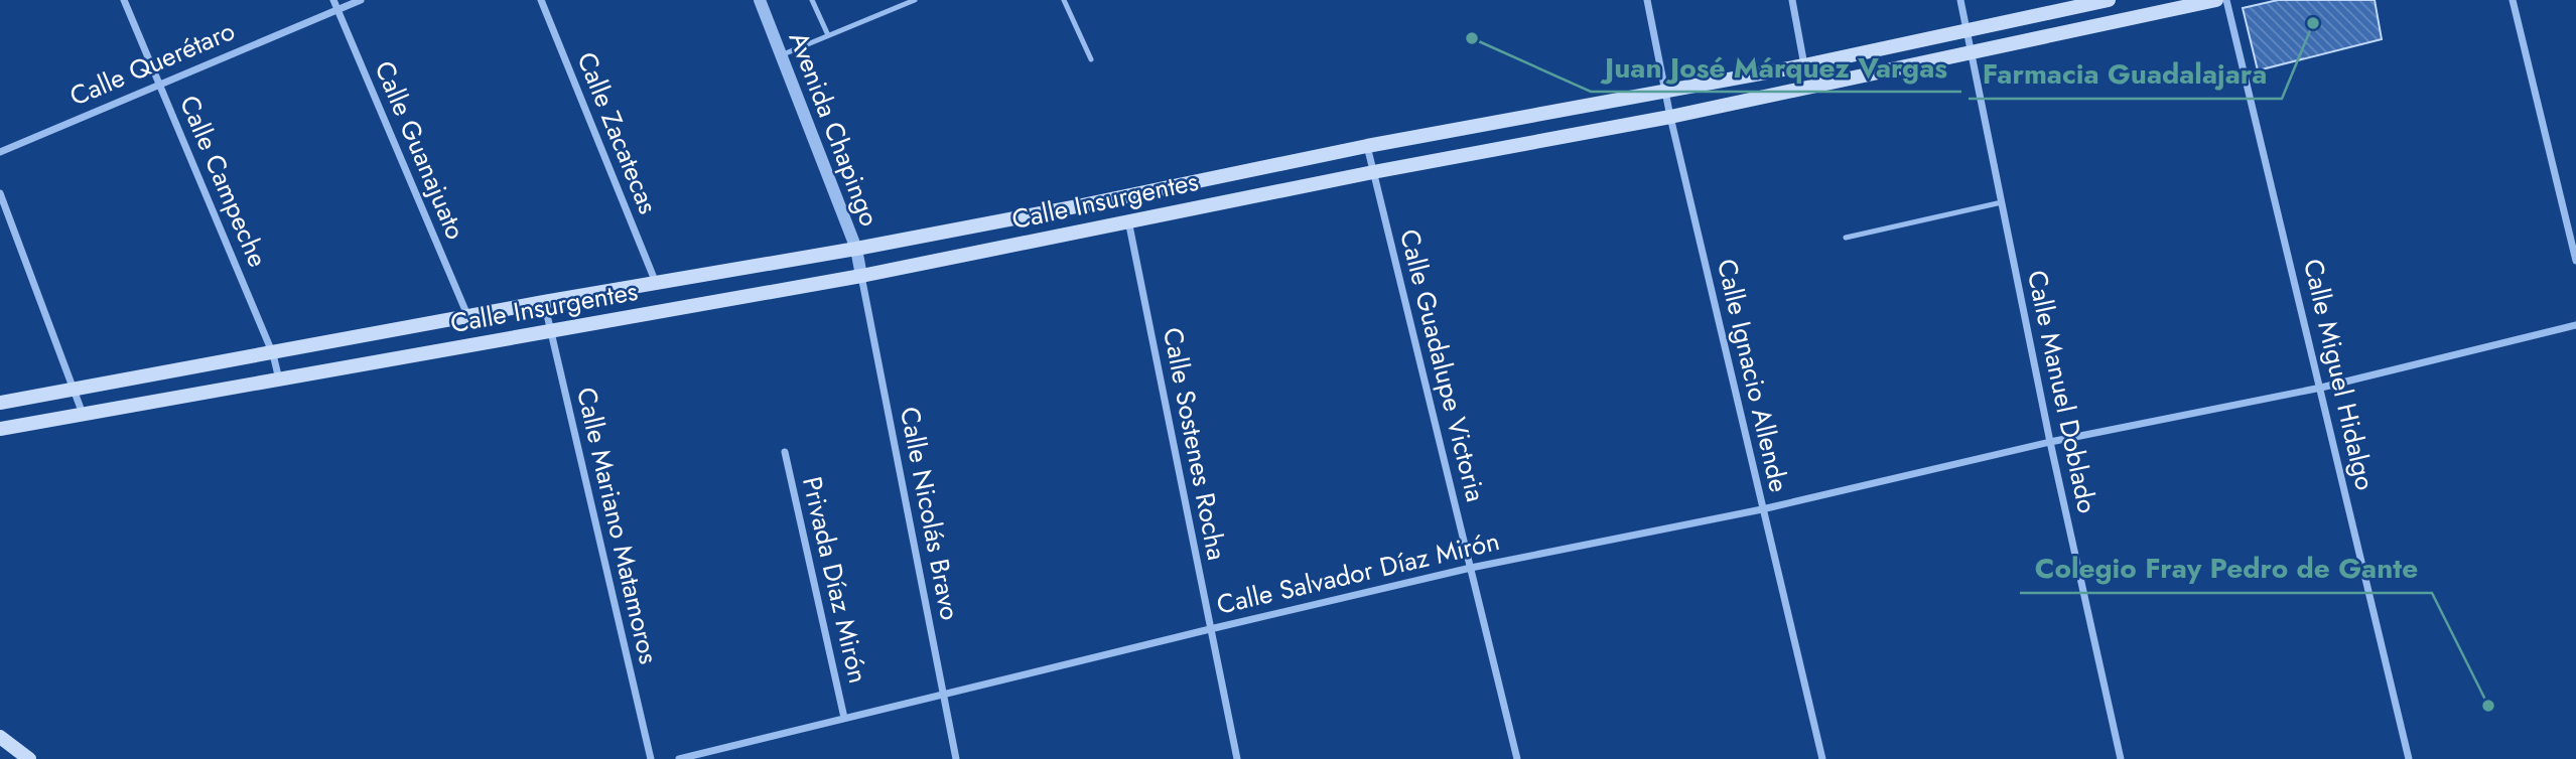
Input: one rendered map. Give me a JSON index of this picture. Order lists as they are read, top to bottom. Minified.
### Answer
{"streets":{"main road":["Calle Insurgentes"],"street":["Calle Querétaro","Avenida Chapingo","Calle Zacatecas","Calle Guanajuato","Calle Campeche","Calle Guadalupe Victoria","Calle Miguel Hidalgo","Calle Ignacio Allende","Calle Manuel Doblado","Calle Sostenes Rocha","Calle Nicolás Bravo","Calle Mariano Matamoros","Calle Salvador Díaz Mirón","Privada Díaz Mirón"]},"crossings":[["Calle Querétaro","Calle Guanajuato"],["Calle Querétaro","Calle Campeche"],["Avenida Chapingo","Calle Insurgentes"],["Avenida Chapingo","Calle Nicolás Bravo"],["Calle Zacatecas","Calle Insurgentes"],["Calle Guanajuato","Calle Insurgentes"],["Calle Campeche","Calle Insurgentes"],["Calle Insurgentes","Calle Guadalupe Victoria"],["Calle Insurgentes","Calle Ignacio Allende"],["Calle Insurgentes","Calle Manuel Doblado"],["Calle Insurgentes","Calle Sostenes Rocha"],["Calle Insurgentes","Calle Nicolás Bravo"],["Calle Insurgentes","Calle Mariano Matamoros"],["Calle Guadalupe Victoria","Calle Salvador Díaz Mirón"],["Calle Miguel Hidalgo","Calle Salvador Díaz Mirón"],["Calle Ignacio Allende","Calle Salvador Díaz Mirón"],["Calle Manuel Doblado","Calle Salvador Díaz Mirón"],["Calle Sostenes Rocha","Calle Salvador Díaz Mirón"],["Calle Nicolás Bravo","Calle Salvador Díaz Mirón"],["Calle Salvador Díaz Mirón","Privada Díaz Mirón"]],"places":["Farmacia Guadalajara","Juan José Márquez Vargas","Colegio Fray Pedro de Gante"]}
